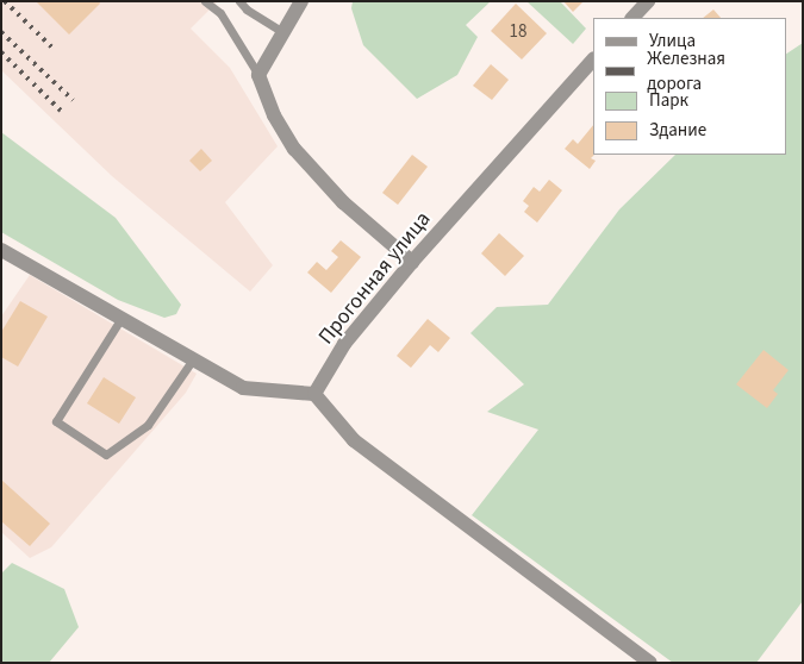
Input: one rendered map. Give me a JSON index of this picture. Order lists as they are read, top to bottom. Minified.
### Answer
{"streets":{"street":["Прогонная улица"]},"house_numbers":["18"],"legend":["Улица","Железная дорога","Парк","Здание"]}
